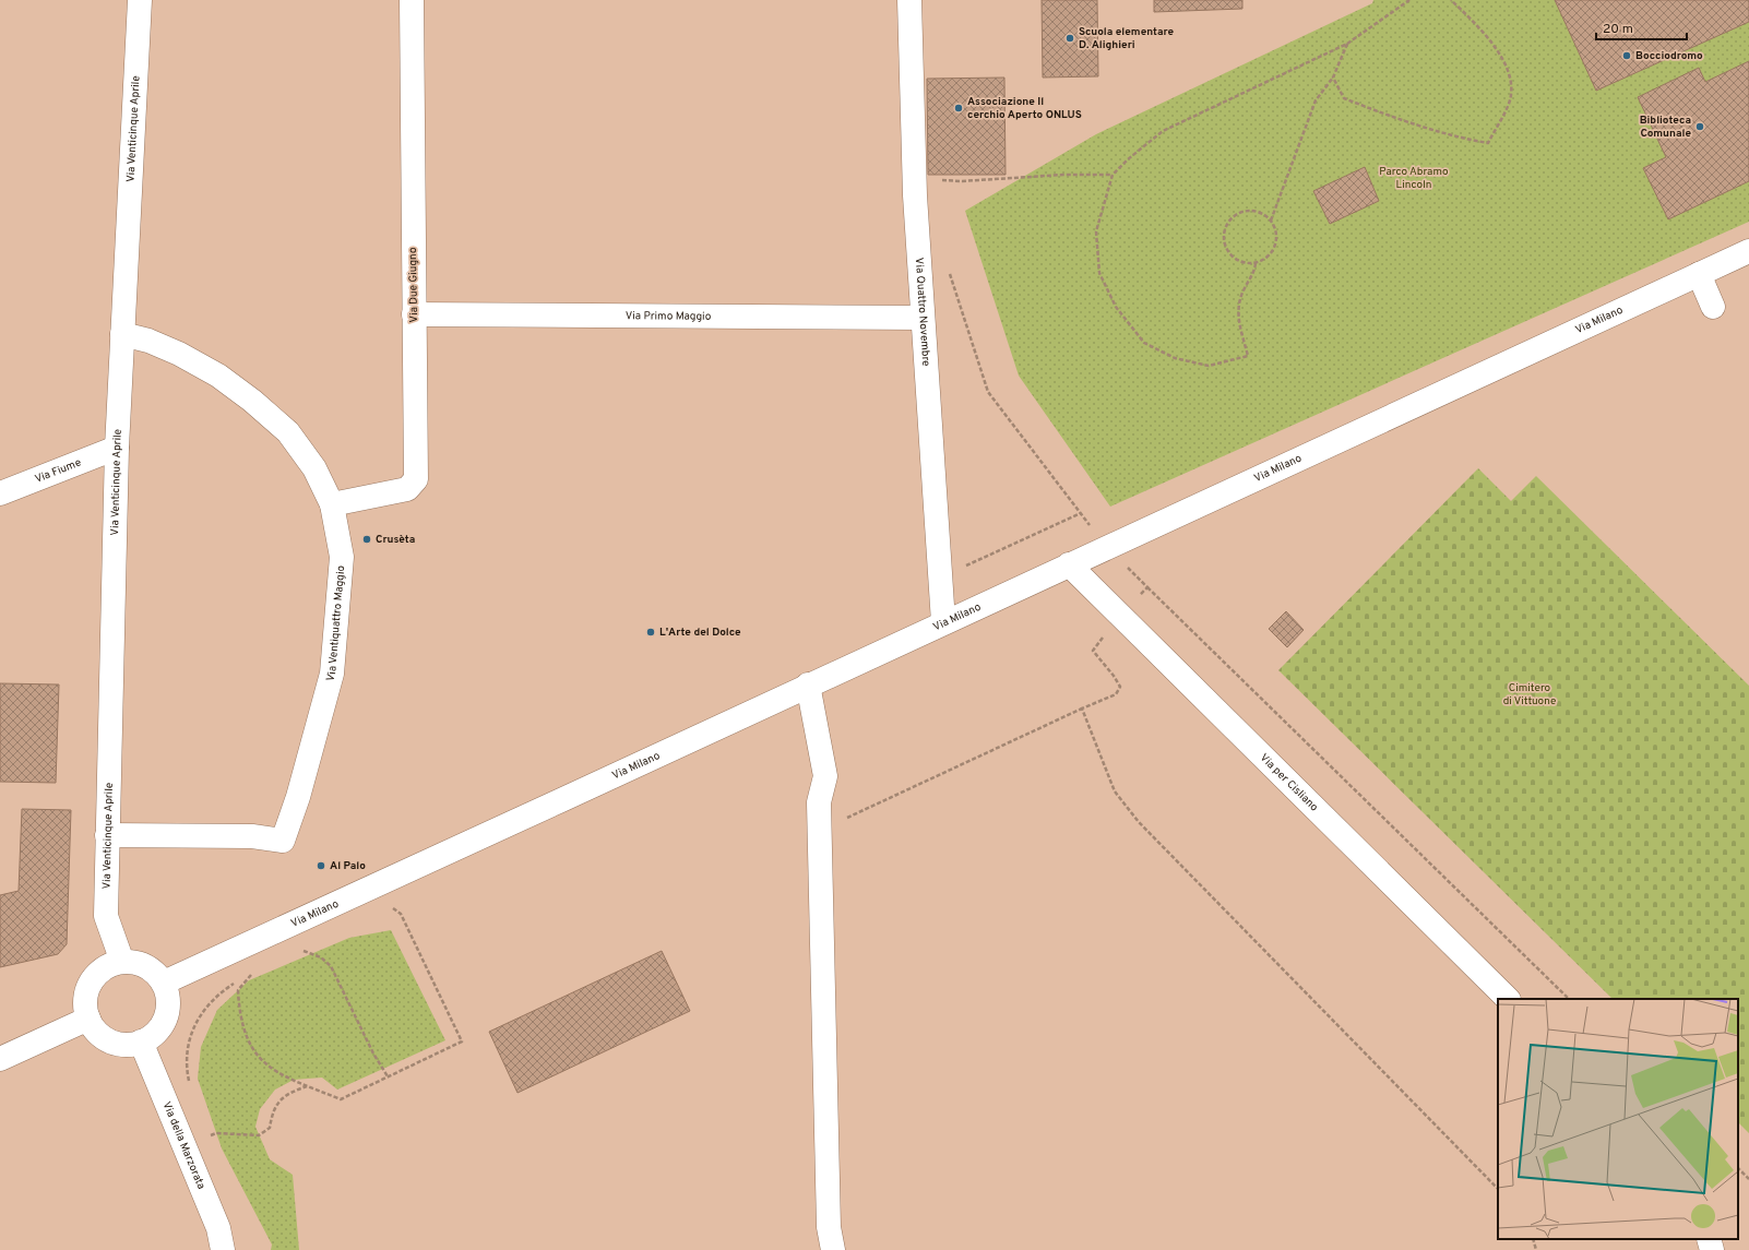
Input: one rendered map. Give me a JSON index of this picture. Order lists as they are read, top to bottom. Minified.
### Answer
{"streets":{"street":["Via Venticinque Aprile","Via Due Giugno","Via Quattro Novembre","Via Primo Maggio","Via Milano","Via Fiume","Via Ventiquattro Maggio","Via per Cisliano","Via della Marzorata"]},"crossings":[["Via Venticinque Aprile","Via Milano"],["Via Venticinque Aprile","Via Fiume"],["Via Venticinque Aprile","Via Ventiquattro Maggio"],["Via Venticinque Aprile","Via della Marzorata"],["Via Due Giugno","Via Primo Maggio"],["Via Due Giugno","Via Ventiquattro Maggio"],["Via Quattro Novembre","Via Primo Maggio"],["Via Quattro Novembre","Via Milano"],["Via Milano","Via per Cisliano"],["Via Milano","Via della Marzorata"]],"parks":["Parco Abramo Lincoln","Cimitero di Vittuone"],"places":["Scuola elementare D. Alighieri","Bocciodromo","Associazione Il cerchio Aperto ONLUS","Biblioteca Comunale","Crusèta","L'Arte del Dolce","Al Palo"],"scale_bar":"20 m"}
